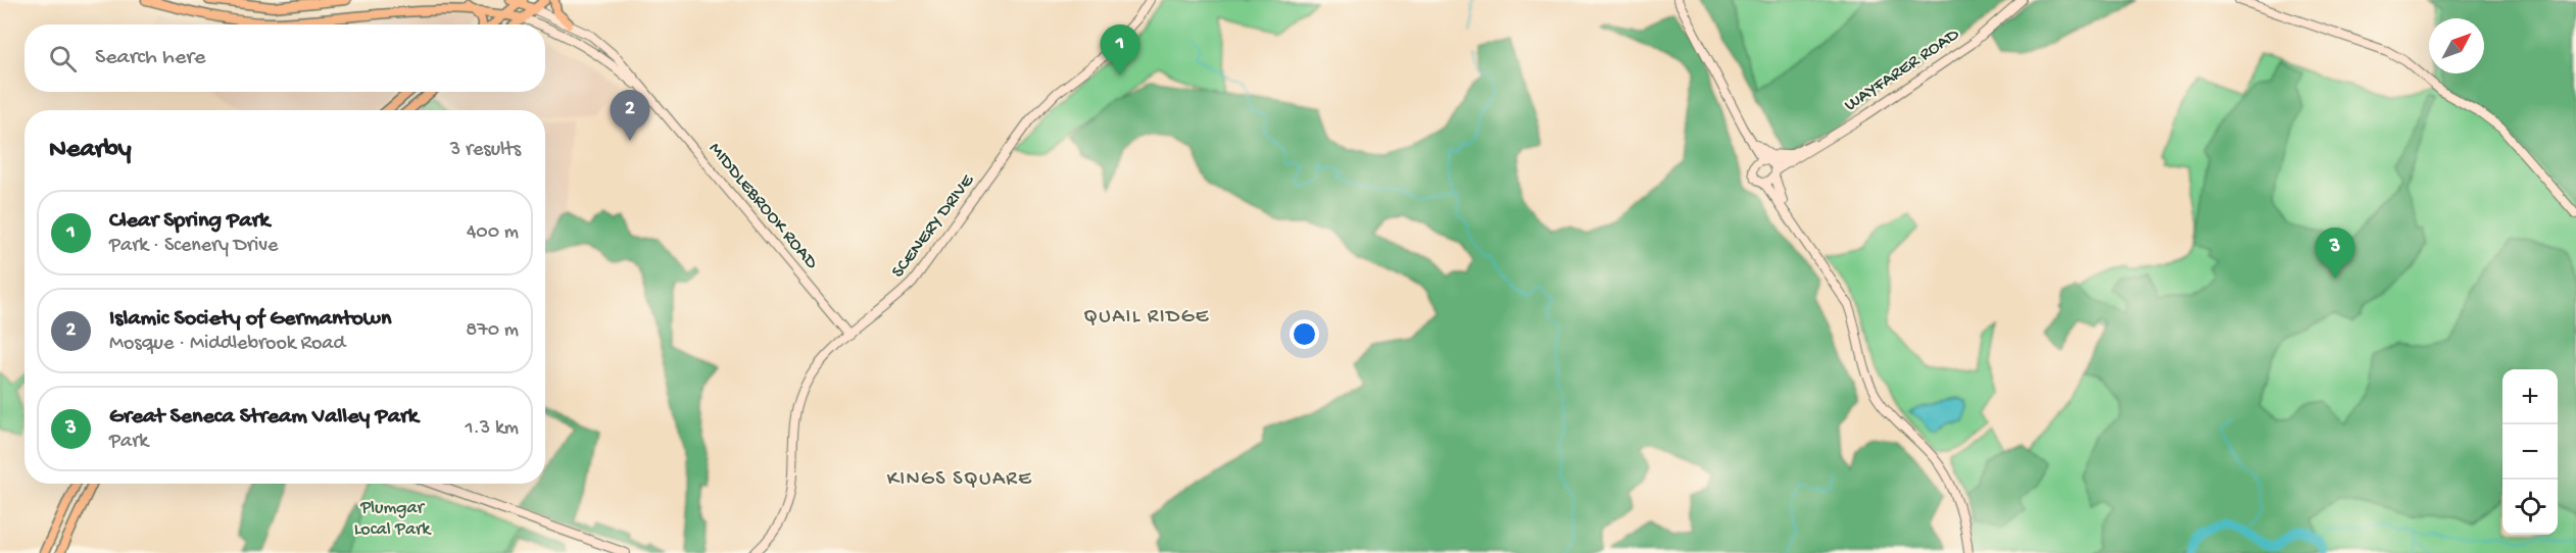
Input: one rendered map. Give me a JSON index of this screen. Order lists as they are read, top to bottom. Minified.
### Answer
{"streets":{"main road":["MIDDLEBROOK ROAD"],"street":["WAYFARER ROAD","SCENERY DRIVE"]},"crossings":[["MIDDLEBROOK ROAD","SCENERY DRIVE"]],"districts":["QUAIL RIDGE","KINGS SQUARE"],"parks":["Plumgar Local Park"],"north":"top right","page":{"pins":["1","2","3"],"search":"Search here","heading":["Nearby","3 results"],"list":[{"mark":"1","name":"Clear Spring Park","note":"Park · Scenery Drive","value":"400 m"},{"mark":"2","name":"Islamic Society of Germantown","note":"Mosque · Middlebrook Road","value":"870 m"},{"mark":"3","name":"Great Seneca Stream Valley Park","note":"Park","value":"1.3 km"}],"map_buttons":["+","−"]}}
